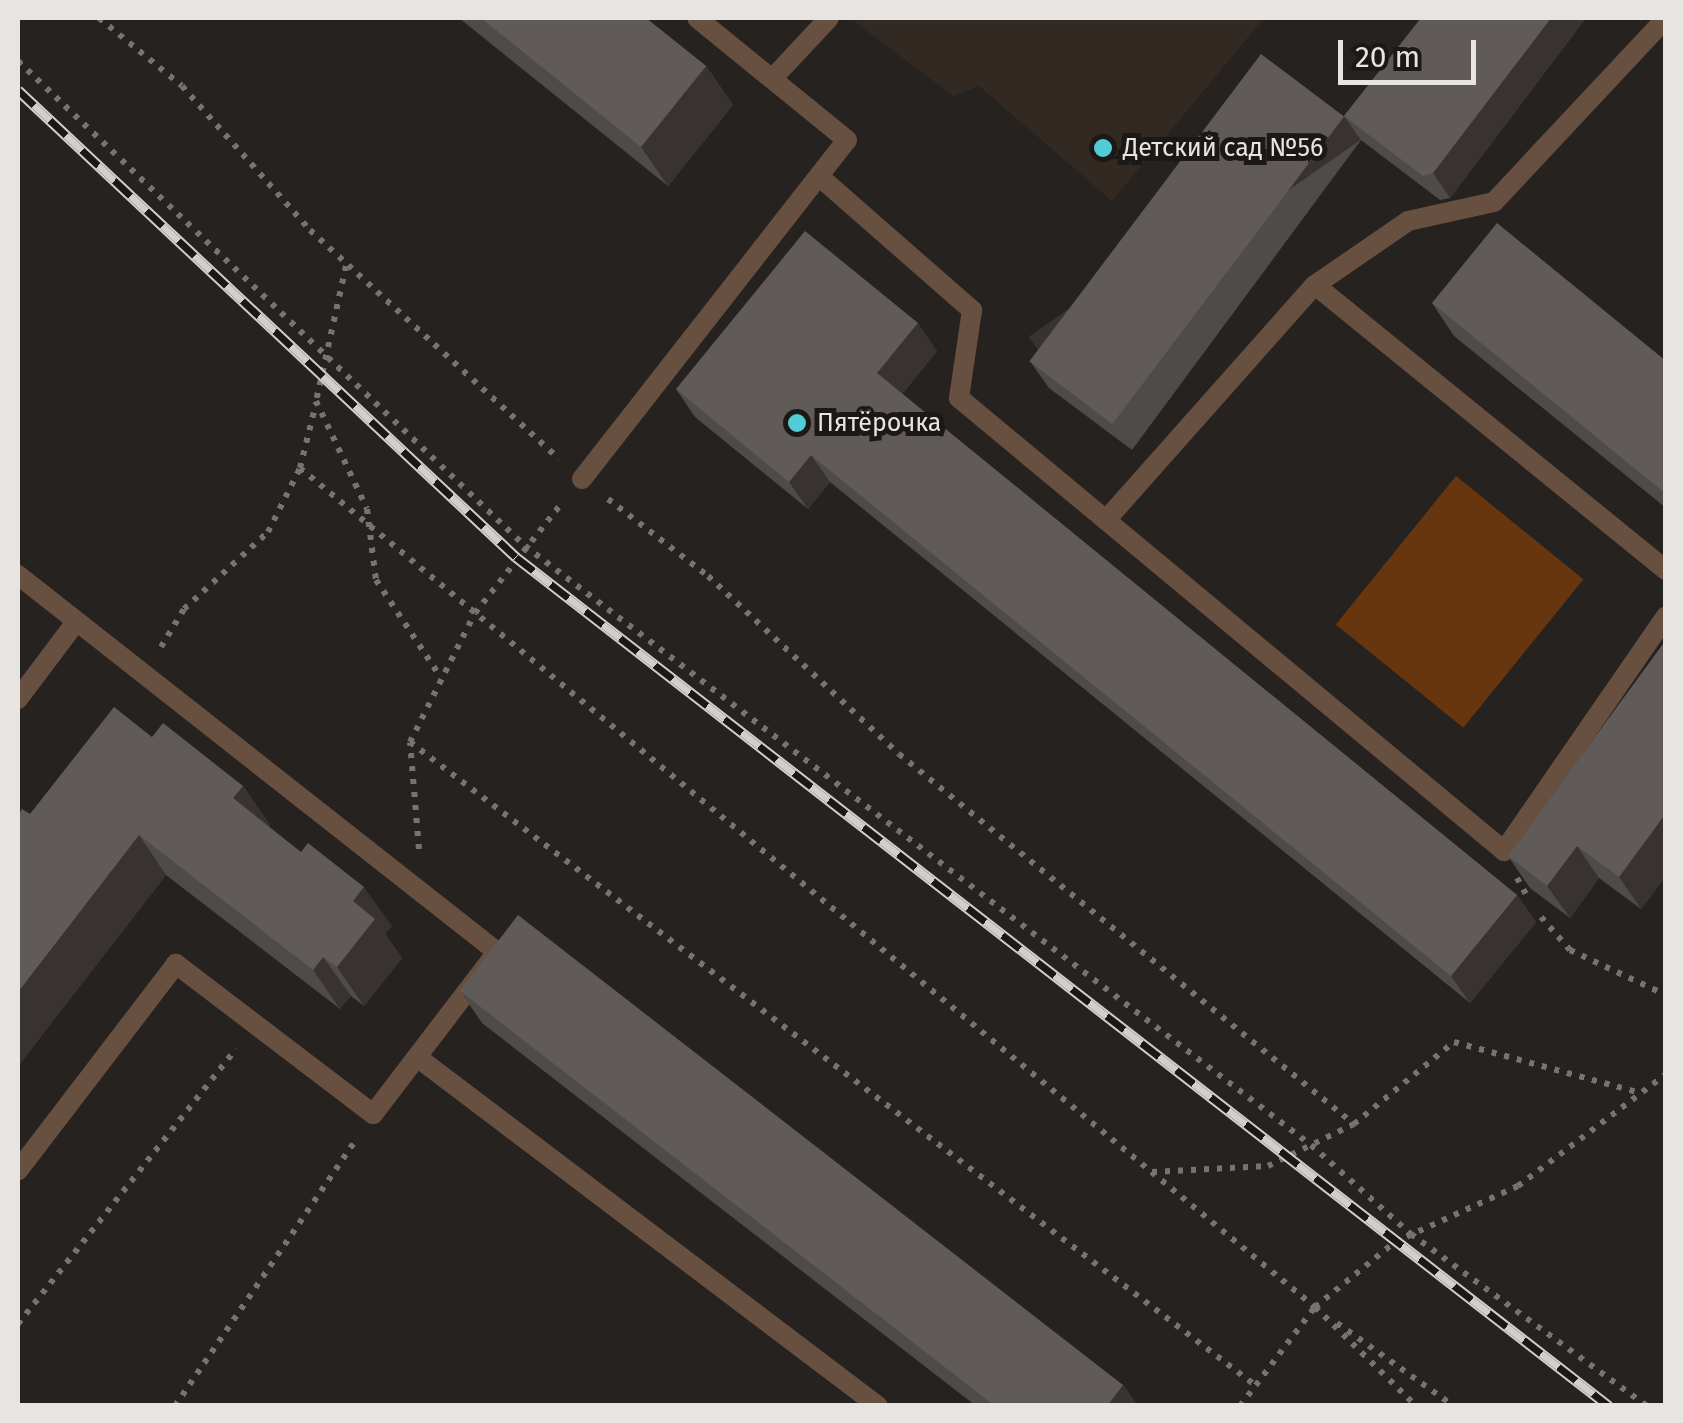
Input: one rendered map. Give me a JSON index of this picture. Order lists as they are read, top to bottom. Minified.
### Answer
{"places":["Детский сад №56","Пятёрочка"],"scale_bar":"20 m"}
